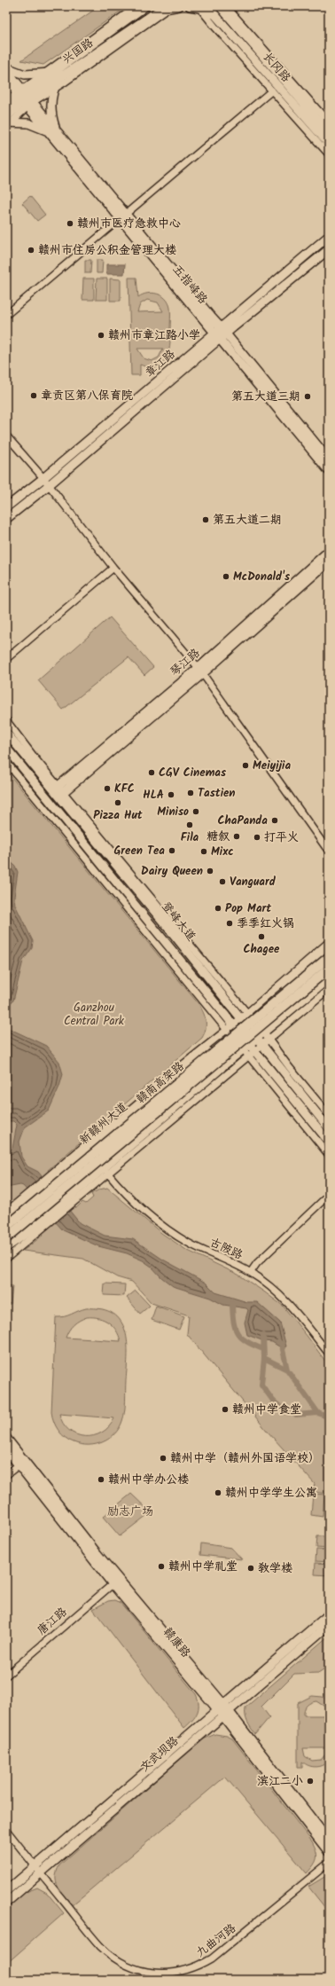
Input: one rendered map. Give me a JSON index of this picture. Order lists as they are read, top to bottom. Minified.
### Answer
{"streets":{"highway":["赣南高架路"],"main road":["兴国路","长冈路","五指峰路","章江路","琴江路","登峰大道","新赣州大道","赣康路","文武坝路"],"street":["古陂路","唐江路","九曲河路"]},"crossings":[["兴国路","五指峰路"],["五指峰路","章江路"],["琴江路","登峰大道"],["登峰大道","新赣州大道"],["唐江路","赣康路"],["赣康路","文武坝路"],["文武坝路","九曲河路"]],"parks":["Ganzhou Central Park","励志广场"],"places":["赣州市医疗急救中心","赣州市住房公积金管理大楼","赣州市章江路小学","章贡区第八保育院","第五大道三期","第五大道二期","McDonald's","Meiyijia","CGV Cinemas","KFC","Tastien","HLA","Pizza Hut","Miniso","ChaPanda","Fila","糖叙","打平火","Green Tea","Mixc","Dairy Queen","Vanguard","Pop Mart","季季红火锅","Chagee","赣州中学食堂","赣州中学（赣州外国语学校）","赣州中学办公楼","赣州中学学生公寓","赣州中学礼堂","教学楼","滨江二小"]}
